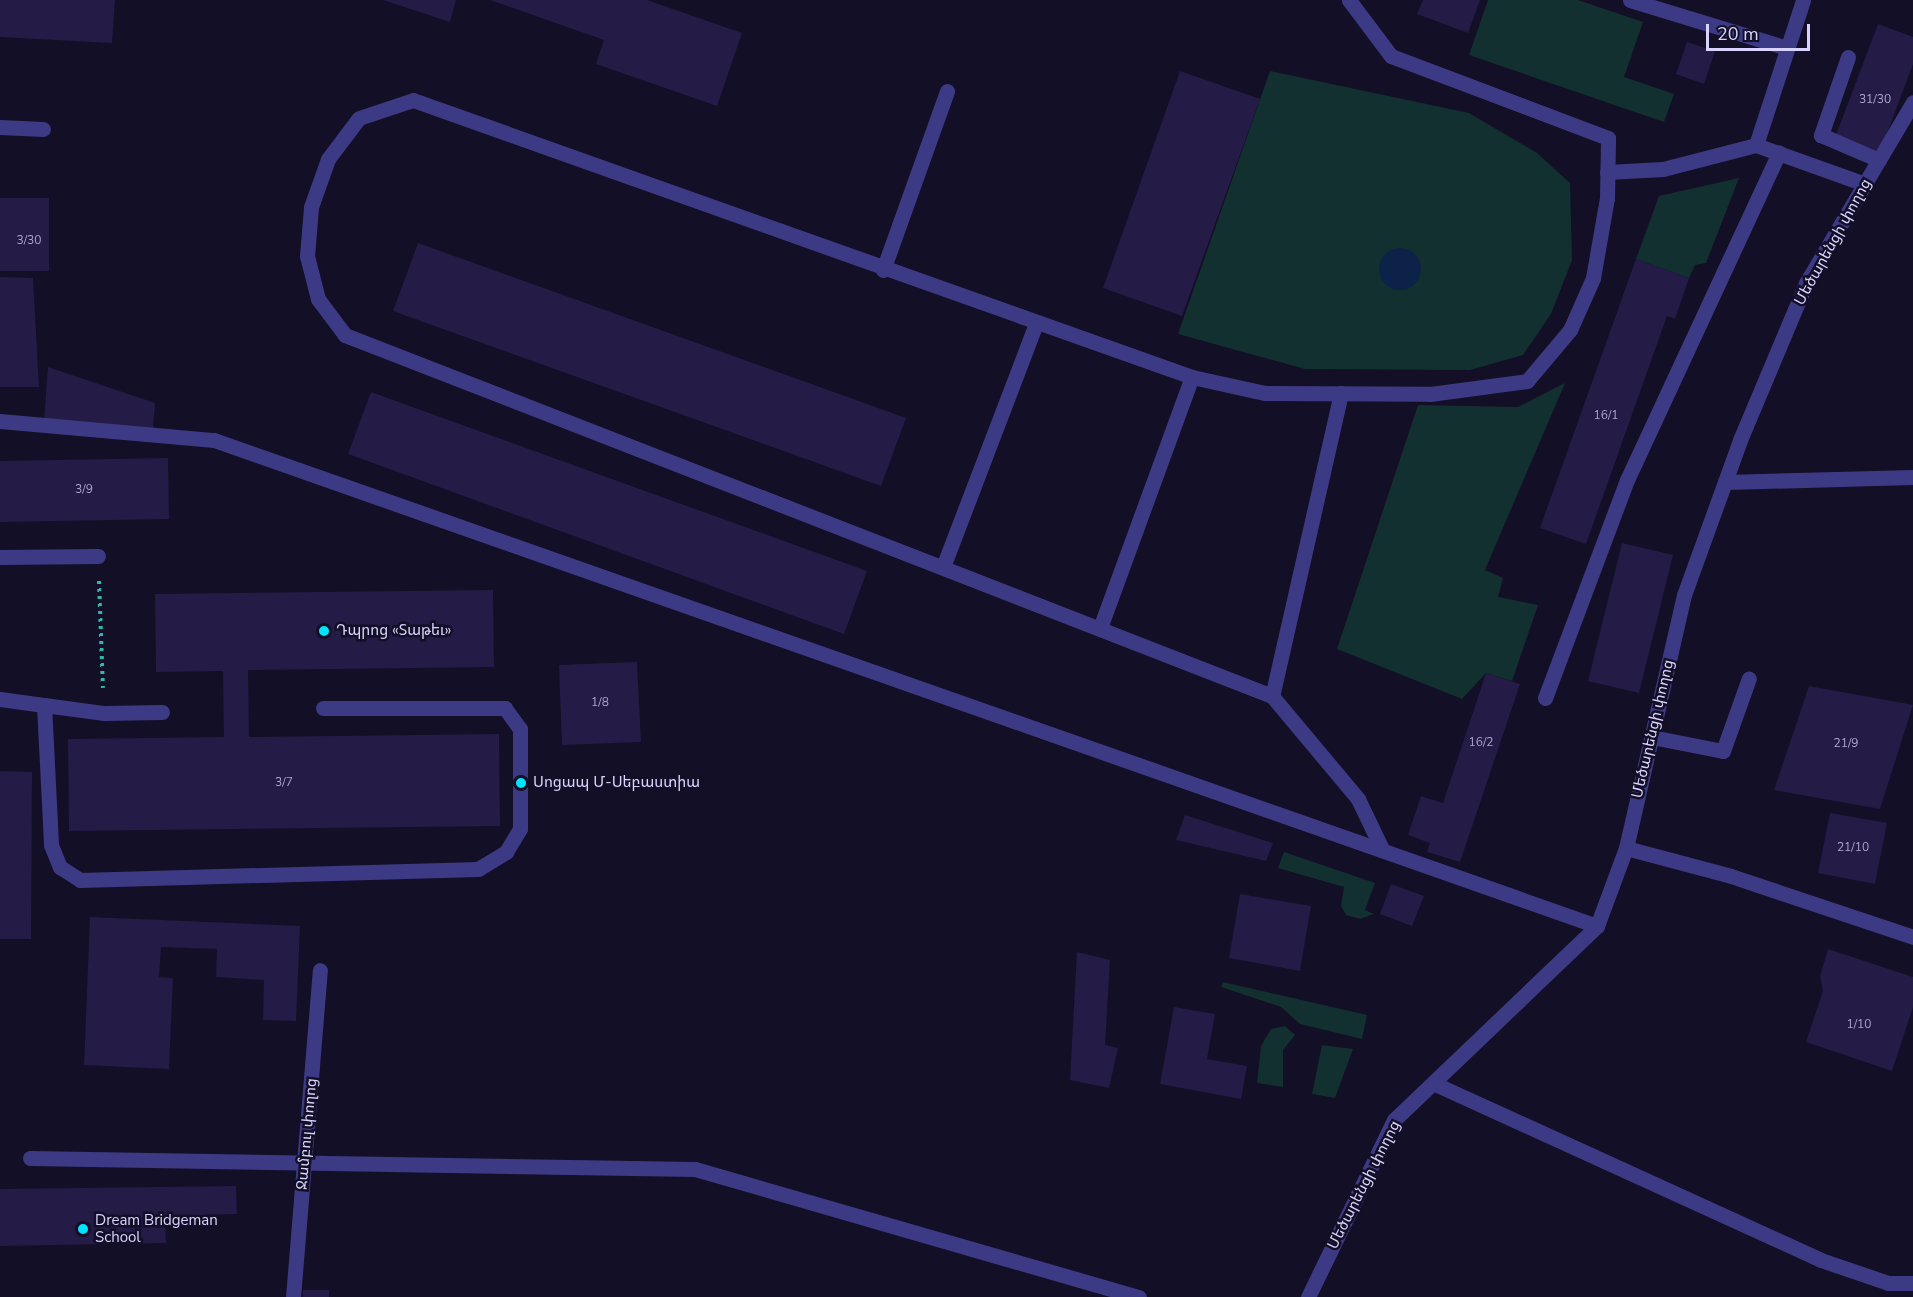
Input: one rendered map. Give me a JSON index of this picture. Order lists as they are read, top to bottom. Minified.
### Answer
{"streets":{"street":["Մեծարենցի փողոց","Ջամբուլ փողոց"]},"places":["Դպրոց «Տաթեւ»","Սոցապ Մ-Սեբաստիա","Dream Bridgeman School"],"house_numbers":["31/30","3/30","16/1","3/9","1/8","16/2","21/9","3/7","21/10","1/10"],"scale_bar":"20 m"}
